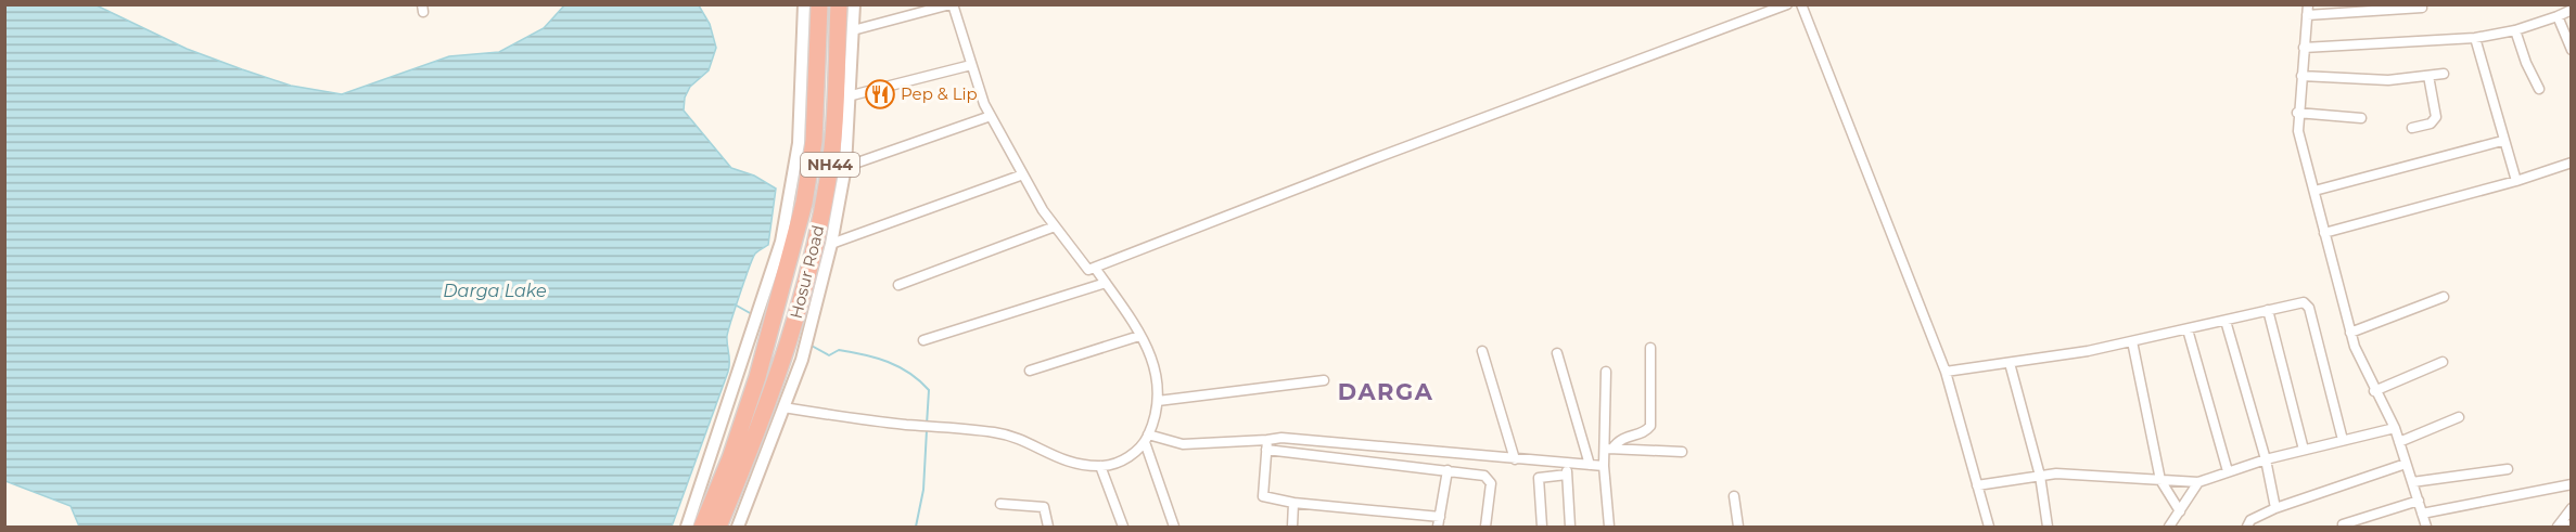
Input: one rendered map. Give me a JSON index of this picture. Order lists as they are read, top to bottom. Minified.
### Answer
{"streets":{"highway":["NH44","Hosur Road"]},"districts":["DARGA"],"water":["Darga Lake"],"places":{"restaurant":["Pep & Lip"]}}
